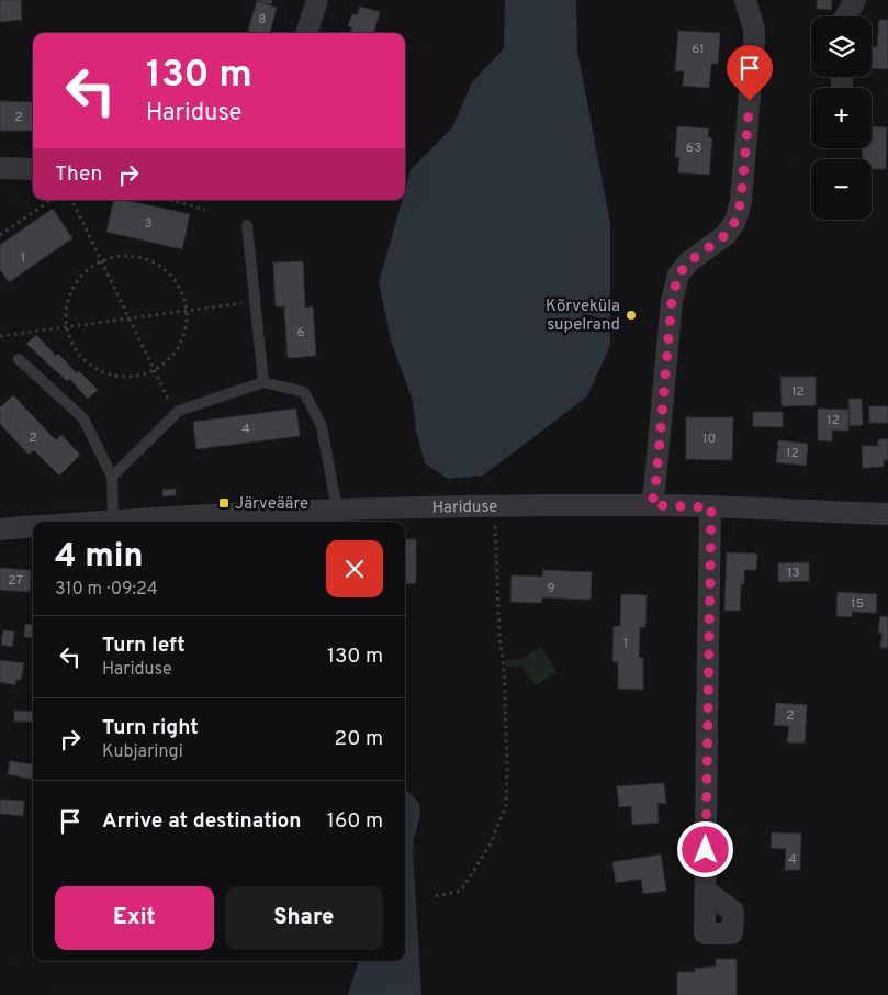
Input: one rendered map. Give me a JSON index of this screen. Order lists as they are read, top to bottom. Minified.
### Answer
{"streets":{"street":["Hariduse"]},"places":{"other":["Kõrveküla supelrand"],"transit":["Järveääre"]},"house_numbers":["8","61","2","63","3","1","6","12","12","4","2","10","12","13","27","9","15","1","2","4"],"page":{"map_buttons":["+","−"],"turn":["130 m","Hariduse"],"then":"Then","heading":["4 min","310 m · 09:24"],"list":[{"name":"Turn left","note":"Hariduse","value":"130 m"},{"name":"Turn right","note":"Kubjaringi","value":"20 m"},{"name":"Arrive at destination","value":"160 m"}],"buttons":["Exit","Share"]}}
